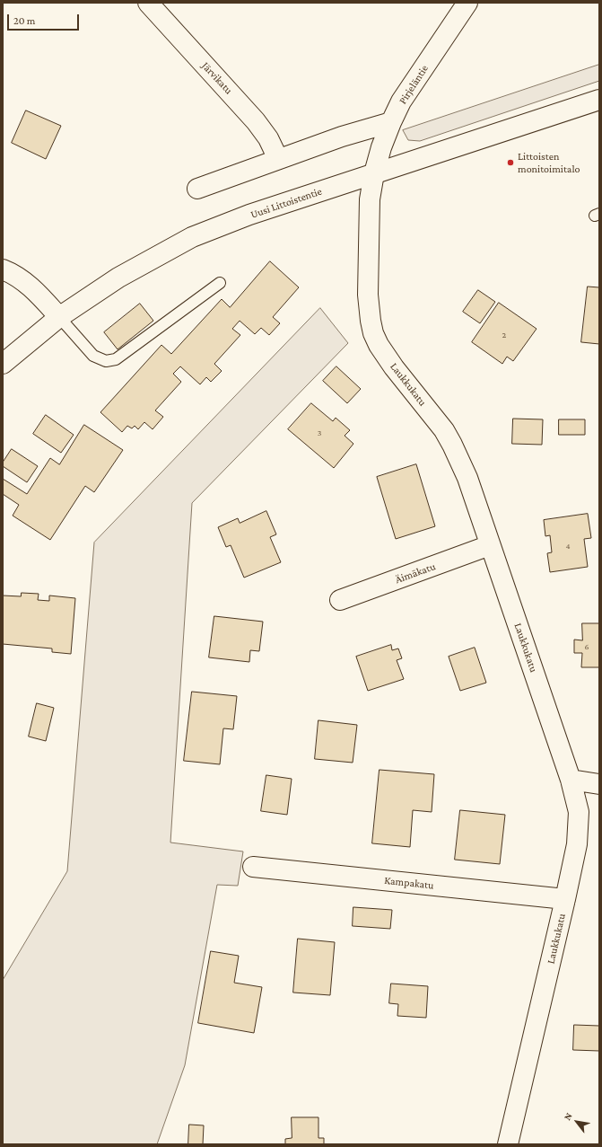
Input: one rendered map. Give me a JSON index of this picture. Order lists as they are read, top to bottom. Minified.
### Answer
{"streets":{"street":["Järvikatu","Pirjeläntie","Uusi Littoistentie","Laukkukatu","Äimäkatu","Kampakatu"]},"crossings":[["Pirjeläntie","Uusi Littoistentie"],["Pirjeläntie","Laukkukatu"],["Uusi Littoistentie","Laukkukatu"],["Laukkukatu","Äimäkatu"],["Laukkukatu","Kampakatu"]],"places":["Littoisten monitoimitalo"],"house_numbers":["2","3","4","6"],"scale_bar":"20 m","north":"top left"}
